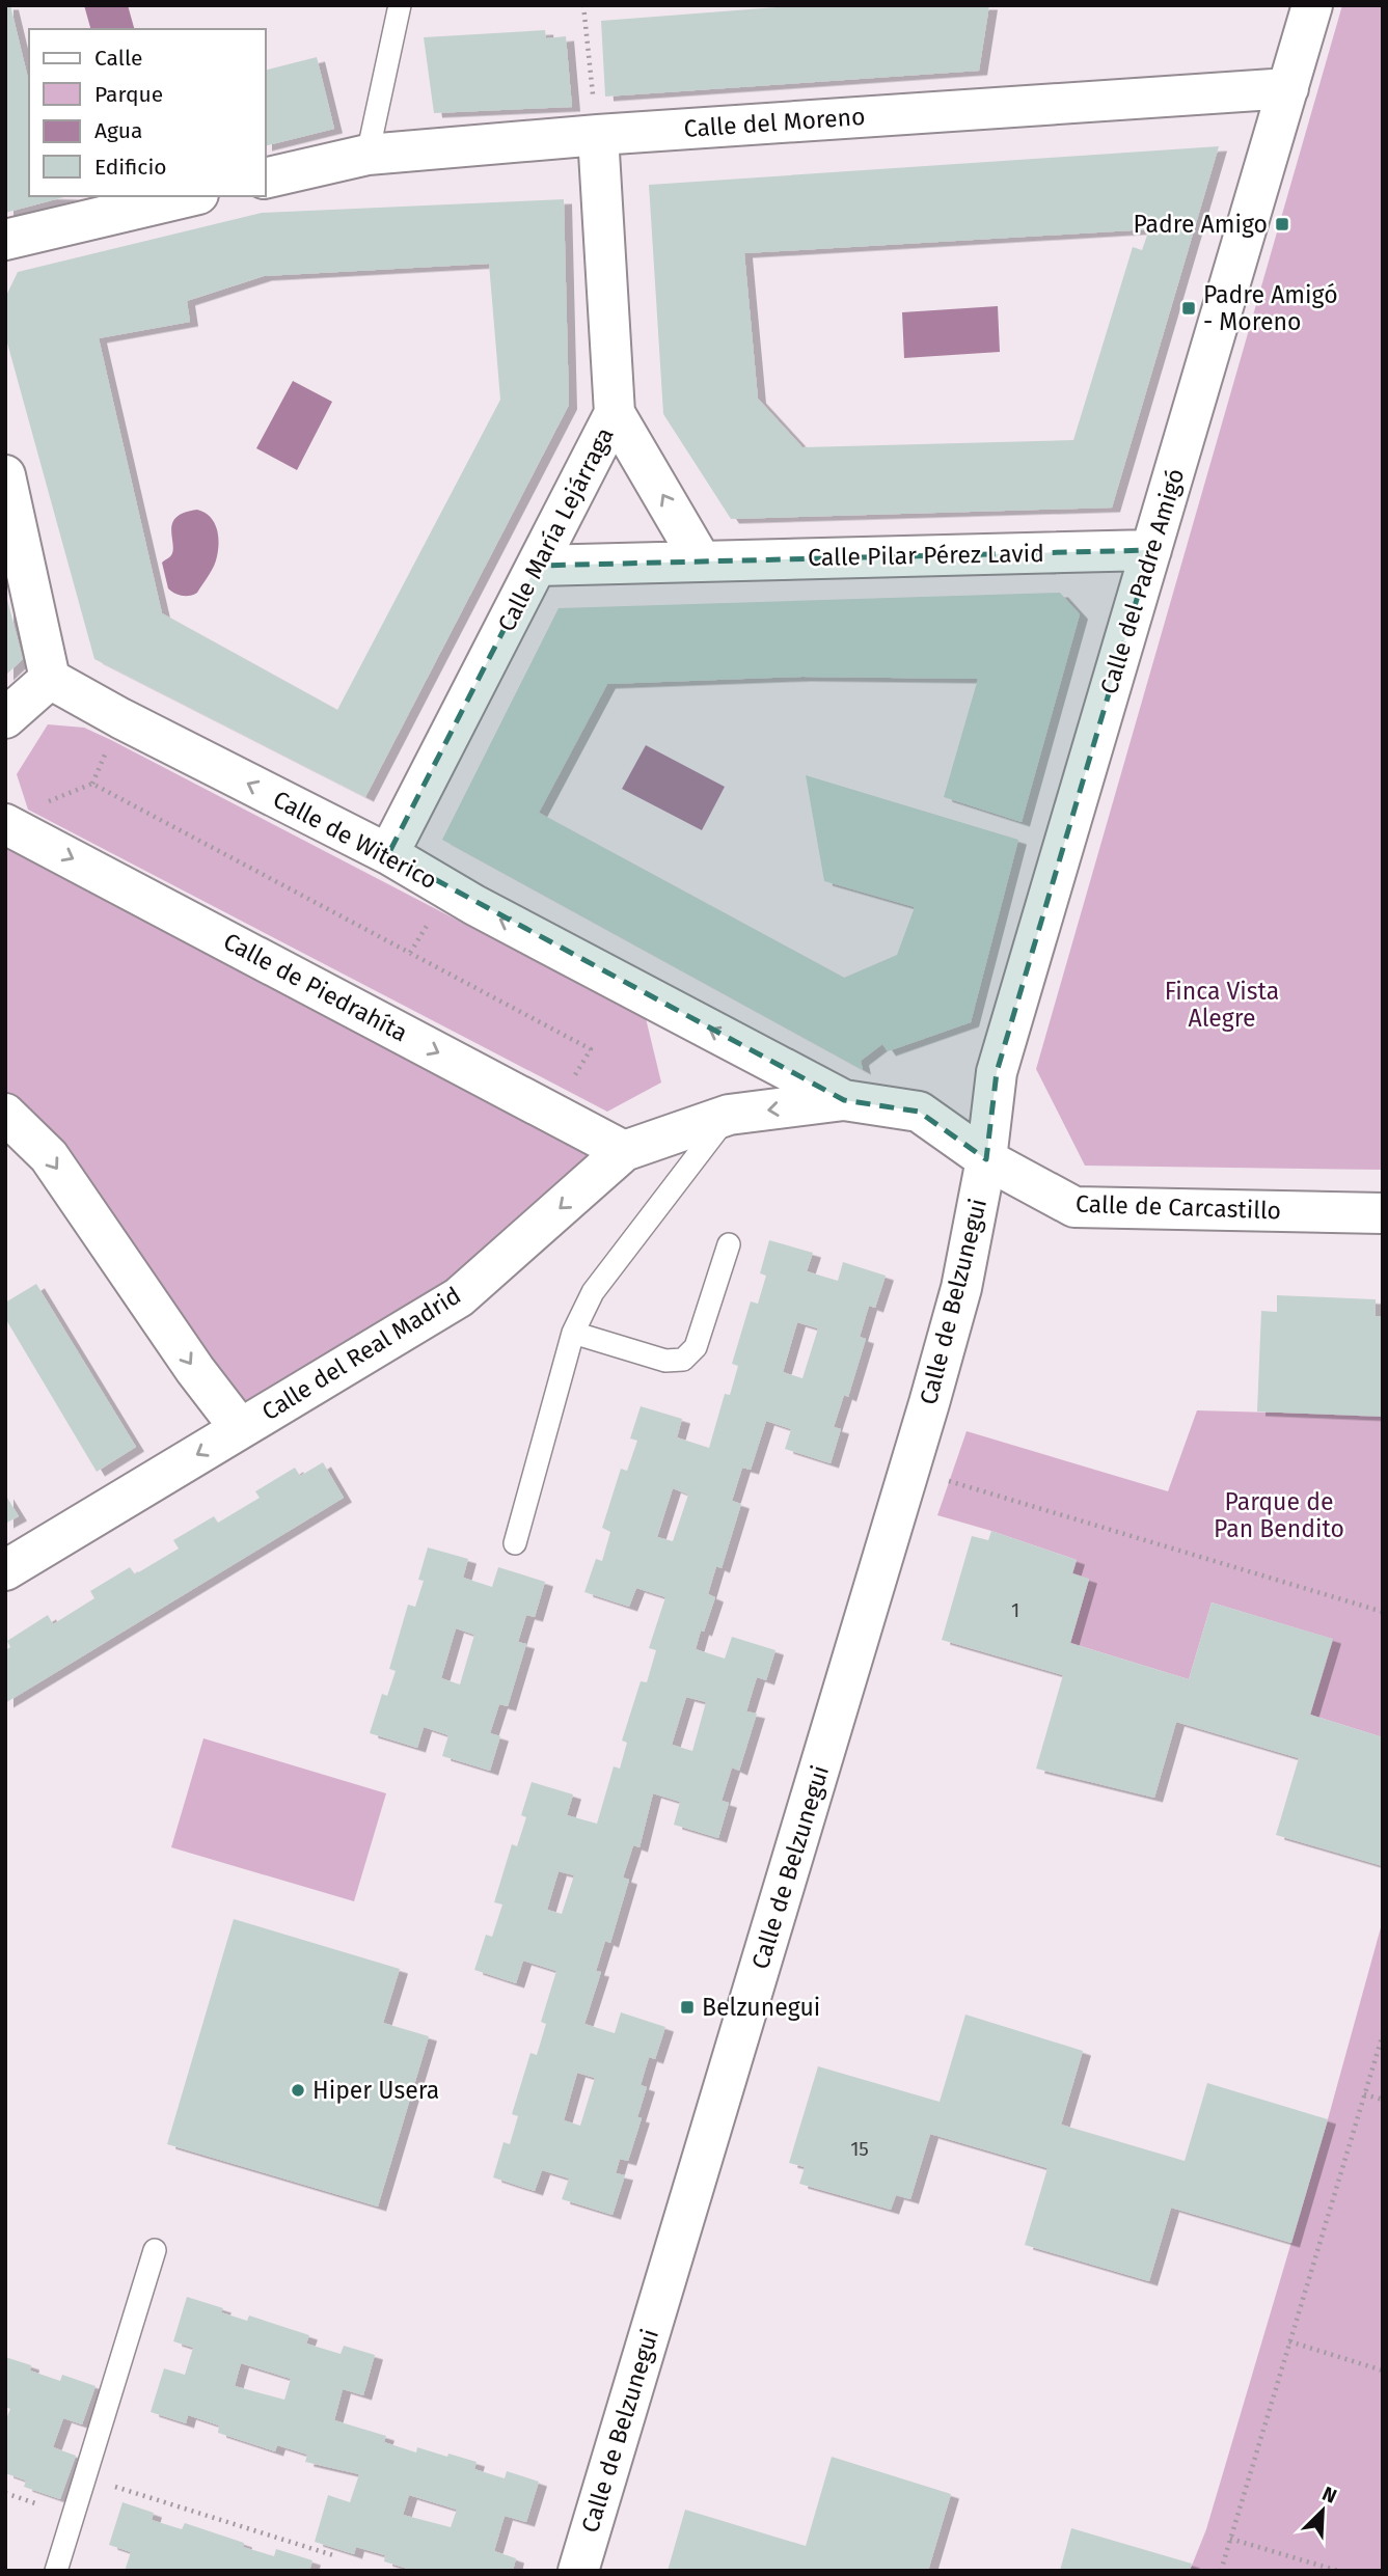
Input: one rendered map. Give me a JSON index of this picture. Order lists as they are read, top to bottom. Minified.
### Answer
{"streets":{"street":["Calle del Moreno","Calle María Lejárraga","Calle Pilar Pérez Lavid","Calle del Padre Amigó","Calle de Witerico","Calle de Piedrahíta","Calle de Carcastillo","Calle de Belzunegui","Calle del Real Madrid"]},"crossings":[["Calle del Moreno","Calle María Lejárraga"],["Calle del Moreno","Calle del Padre Amigó"],["Calle María Lejárraga","Calle Pilar Pérez Lavid"],["Calle María Lejárraga","Calle de Witerico"],["Calle Pilar Pérez Lavid","Calle del Padre Amigó"],["Calle del Padre Amigó","Calle de Carcastillo"],["Calle del Padre Amigó","Calle de Belzunegui"],["Calle de Witerico","Calle del Real Madrid"],["Calle de Piedrahíta","Calle del Real Madrid"],["Calle de Carcastillo","Calle de Belzunegui"],["Calle de Carcastillo","Calle del Real Madrid"]],"one_way":["Calle de Witerico","Calle del Real Madrid"],"parks":["Finca Vista Alegre","Parque de Pan Bendito"],"places":{"transit":["Padre Amigo","Padre Amigó - Moreno","Belzunegui"],"other":["Hiper Usera"]},"house_numbers":["1","15"],"legend":["Calle","Parque","Agua","Edificio"],"north":"top right"}
